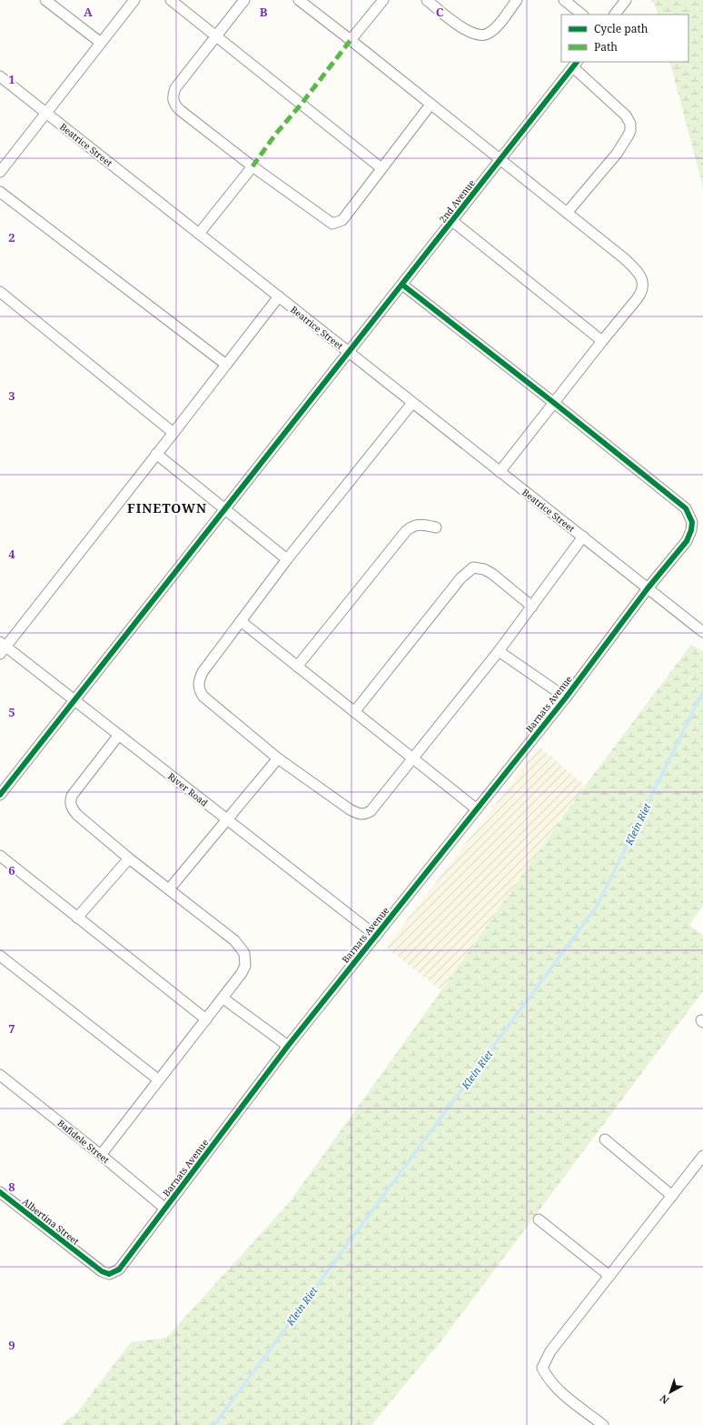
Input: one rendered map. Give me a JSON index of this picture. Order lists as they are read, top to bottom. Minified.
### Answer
{"streets":{"street":["Beatrice Street","2nd Avenue","Barnats Avenue","River Road","Bafidele Street","Albertina Street"]},"crossings":[["Beatrice Street","2nd Avenue"],["Beatrice Street","Barnats Avenue"],["2nd Avenue","Barnats Avenue"],["2nd Avenue","River Road"],["Barnats Avenue","River Road"],["Barnats Avenue","Bafidele Street"],["Barnats Avenue","Albertina Street"]],"districts":["FINETOWN"],"water":["Klein Riet"],"legend":["Cycle path","Path"],"north":"bottom left","grid":{"columns":["A","B","C"],"rows":["1","2","3","4","5","6","7","8","9"]}}
